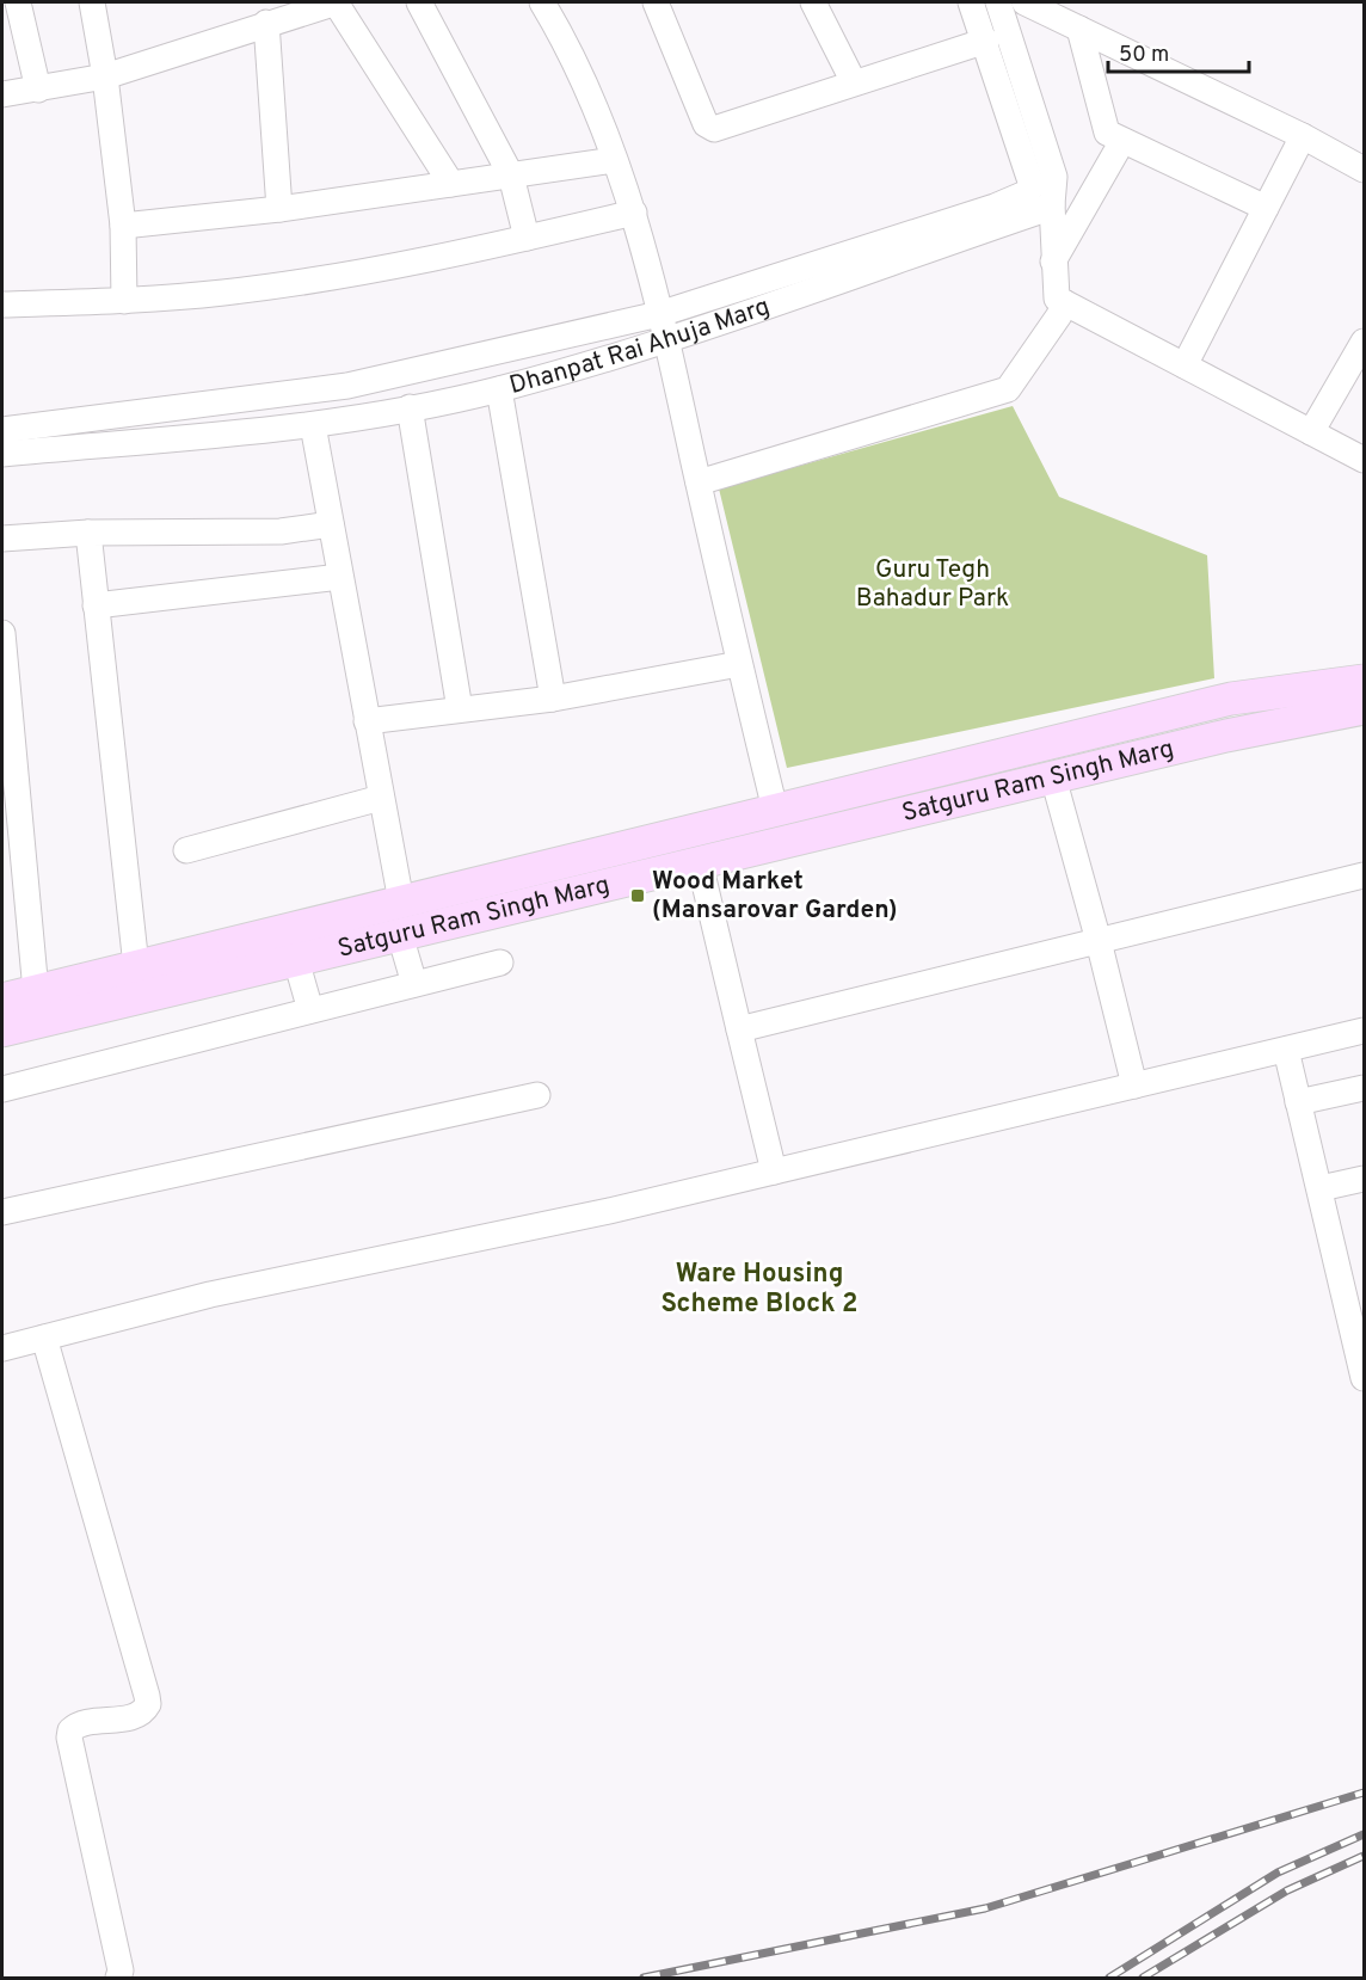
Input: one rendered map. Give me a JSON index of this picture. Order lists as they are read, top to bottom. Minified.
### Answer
{"streets":{"main road":["Satguru Ram Singh Marg"],"street":["Dhanpat Rai Ahuja Marg"]},"districts":["Ware Housing Scheme Block 2"],"parks":["Guru Tegh Bahadur Park"],"places":{"transit":["Wood Market (Mansarovar Garden)"]},"scale_bar":"50 m"}
